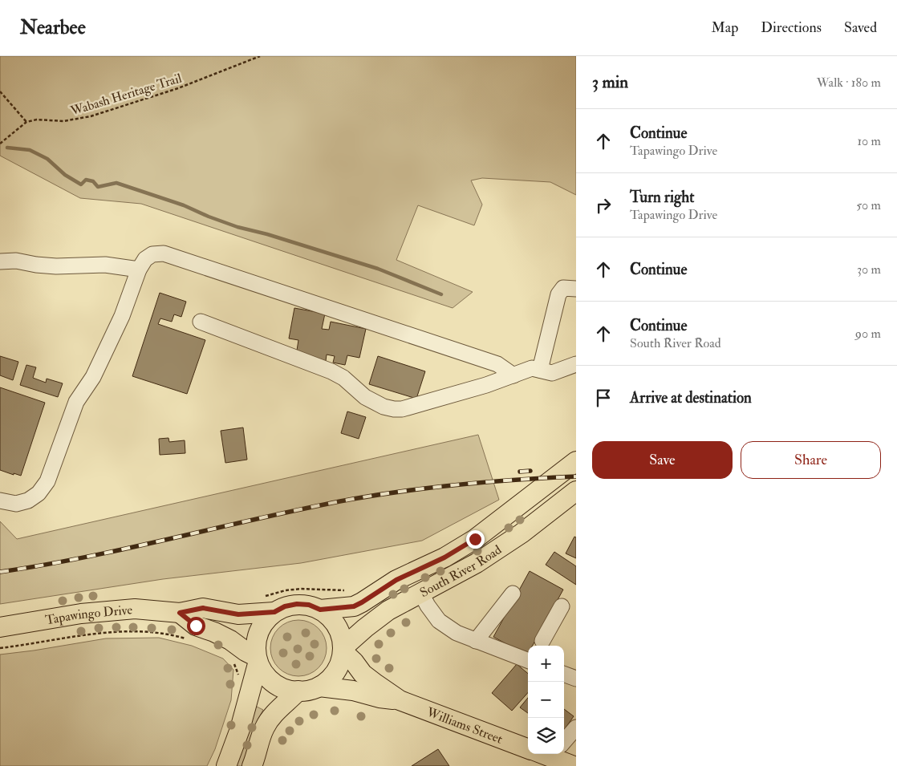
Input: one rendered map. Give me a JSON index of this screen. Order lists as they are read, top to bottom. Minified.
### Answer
{"streets":{"main road":["South River Road","Tapawingo Drive","Williams Street"],"path":["Wabash Heritage Trail"]},"crossings":[["South River Road","Tapawingo Drive"],["South River Road","Williams Street"],["Tapawingo Drive","Williams Street"]],"page":{"header":"Nearbee","nav":["Map","Directions","Saved"],"heading":["3 min","Walk · 180 m"],"list":[["Continue","Tapawingo Drive","10 m"],["Turn right","Tapawingo Drive","50 m"],["Continue","30 m"],["Continue","South River Road","90 m"],"Arrive at destination"],"buttons":["Save","Share"],"map_buttons":["+","−"]}}
